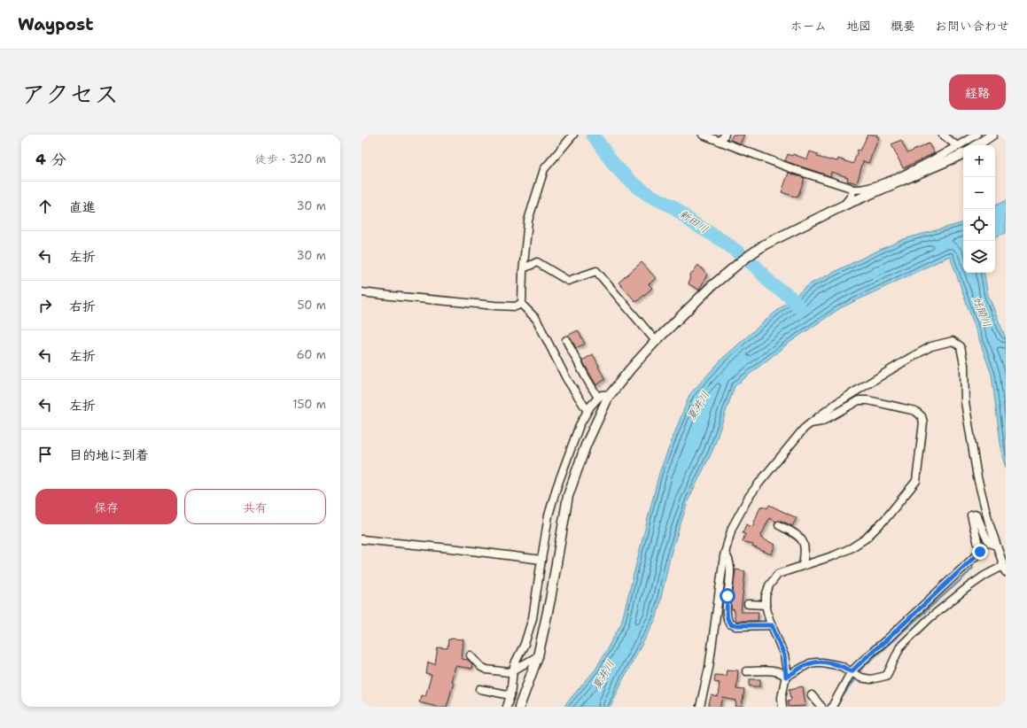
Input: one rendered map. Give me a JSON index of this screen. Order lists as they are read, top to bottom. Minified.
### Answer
{"water":["新田川","好間川","夏井川"],"page":{"header":"Waypost","nav":["ホーム","地図","概要","お問い合わせ"],"title":"アクセス","buttons":["経路",["保存","共有"]],"heading":["4 分","徒歩 · 320 m"],"map_buttons":["+","−"],"list":[["直進","30 m"],["左折","30 m"],["右折","50 m"],["左折","60 m"],["左折","150 m"],"目的地に到着"]}}
